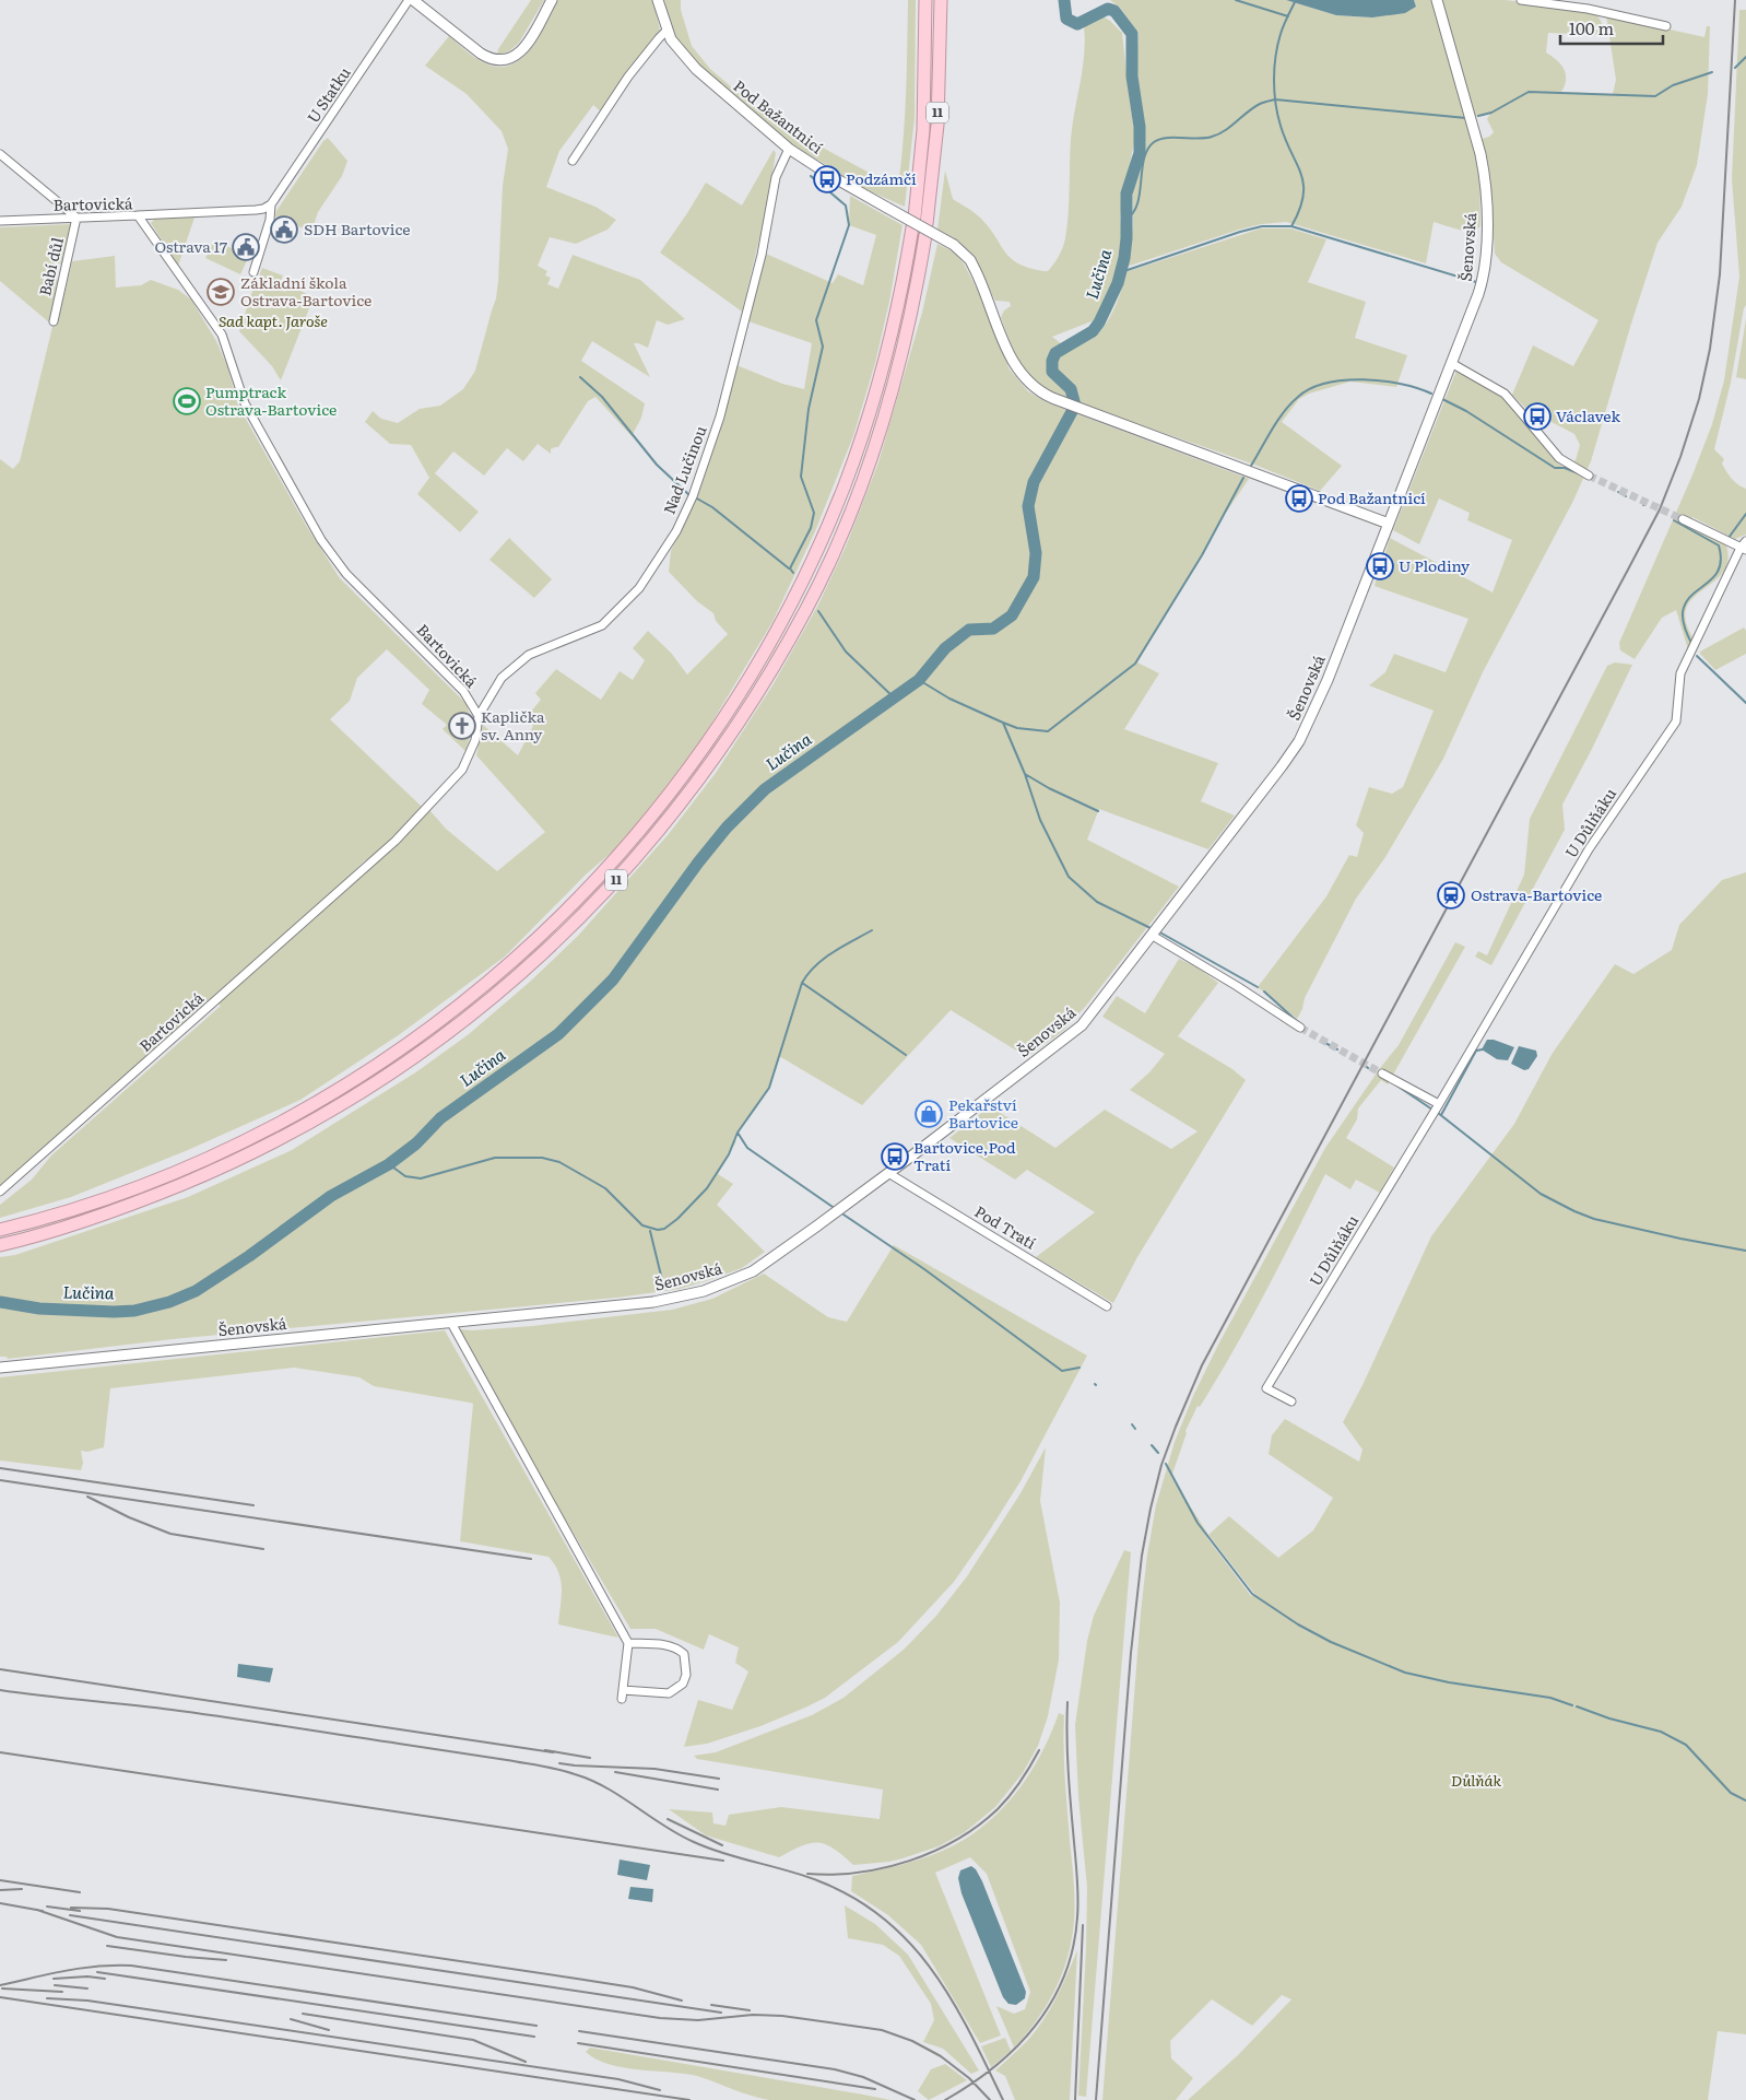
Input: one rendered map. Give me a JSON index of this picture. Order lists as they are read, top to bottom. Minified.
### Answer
{"streets":{"highway":["11"],"street":["U Statku","Pod Bažantnicí","Bartovická","Šenovská","Babí důl","Nad Lučinou","U Důlňáku","Pod Tratí"]},"crossings":[["Pod Bažantnicí","Šenovská"],["Pod Bažantnicí","Nad Lučinou"],["Bartovická","Babí důl"],["Bartovická","Nad Lučinou"],["Šenovská","Pod Tratí"]],"water":["Lučina"],"parks":["Sad kapt. Jaroše","Důlňák"],"places":{"bus stop":["Podzámčí","Václavek","Pod Bažantnicí","U Plodiny","Bartovice,Pod Tratí"],"public building":["SDH Bartovice","Ostrava 17"],"school or university":["Základní škola Ostrava-Bartovice"],"sports":["Pumptrack Ostrava-Bartovice"],"church":["Kaplička sv. Anny"],"station":["Ostrava-Bartovice"],"shop":["Pekařství Bartovice"]},"scale_bar":"100 m"}
